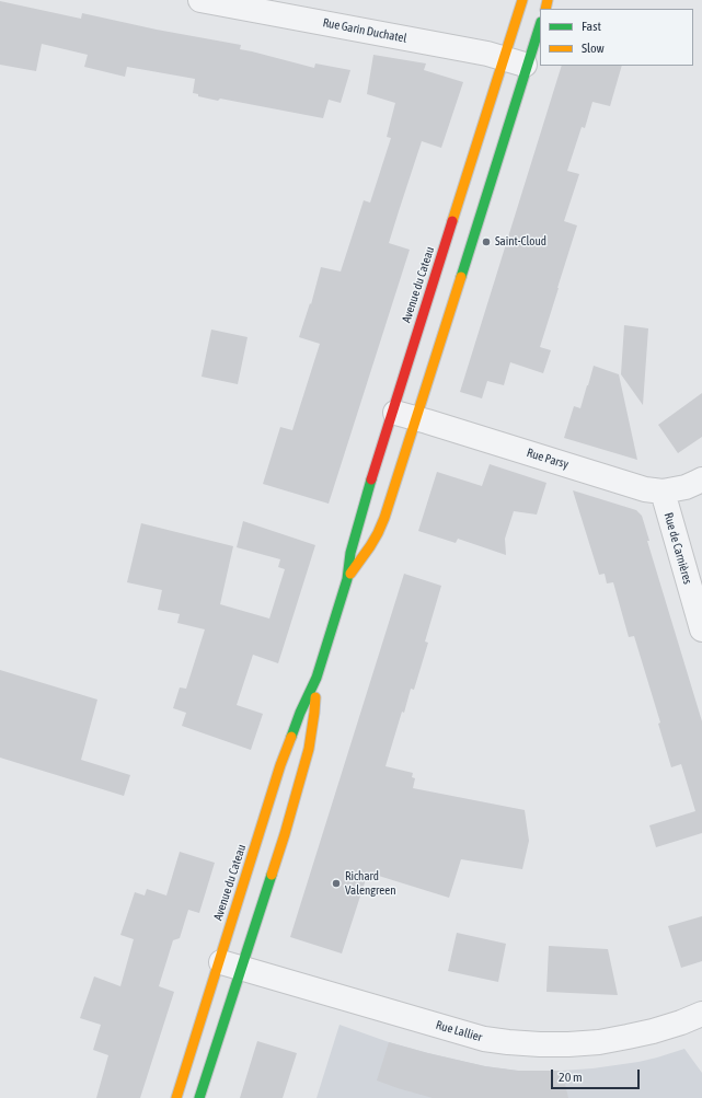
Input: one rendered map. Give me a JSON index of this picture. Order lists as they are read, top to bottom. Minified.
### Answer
{"streets":{"main road":["Avenue du Cateau"],"street":["Rue Garin Duchatel","Rue Parsy","Rue de Carnières","Rue Lallier"]},"crossings":[["Rue Garin Duchatel","Avenue du Cateau"],["Avenue du Cateau","Rue Parsy"],["Avenue du Cateau","Rue Lallier"],["Rue Parsy","Rue de Carnières"]],"places":["Saint-Cloud","Richard Valengreen"],"legend":["Fast","Slow"],"scale_bar":"20 m"}
